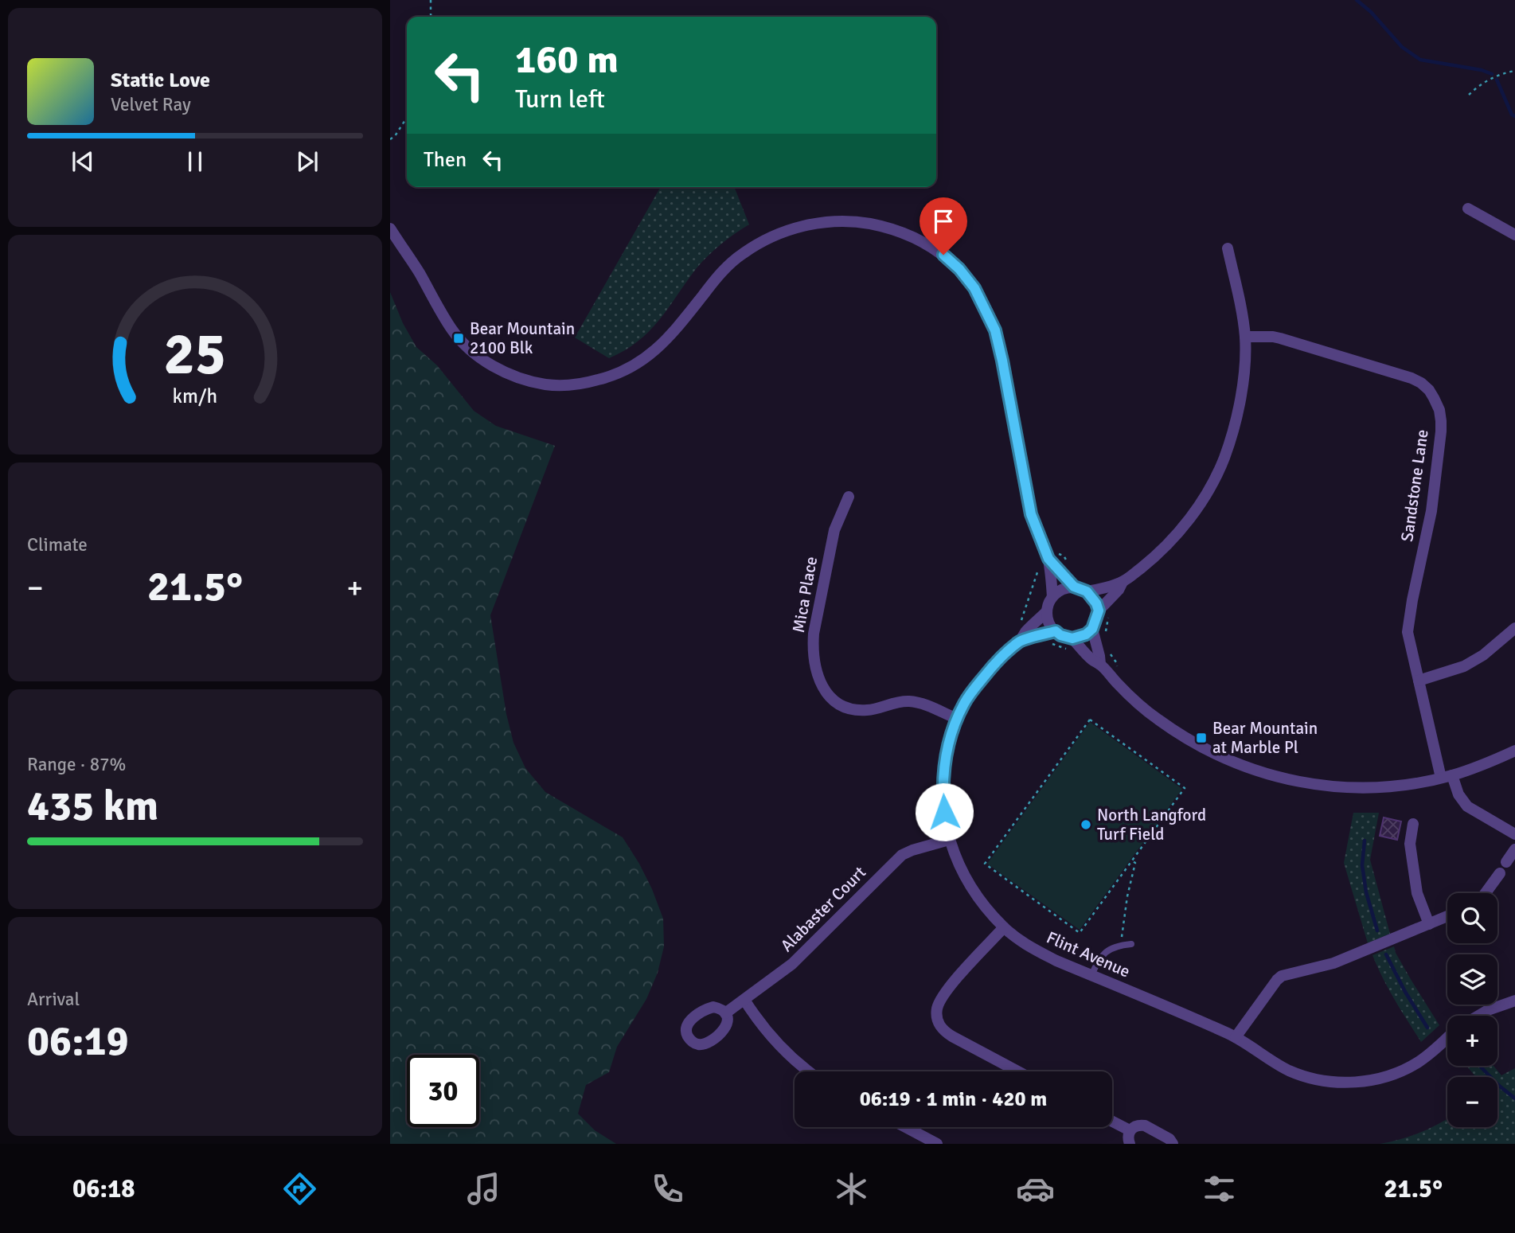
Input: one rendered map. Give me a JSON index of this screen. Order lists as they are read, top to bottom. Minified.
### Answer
{"streets":{"street":["Sandstone Lane","Mica Place","Alabaster Court","Flint Avenue"]},"crossings":[["Mica Place","Flint Avenue"],["Alabaster Court","Flint Avenue"]],"places":{"transit":["Bear Mountain 2100 Blk","Bear Mountain at Marble Pl"],"other":["North Langford Turf Field"]},"page":{"turn":["160 m","Turn left"],"song":["Static Love","Velvet Ray"],"then":"Then","tile":["Climate",["Range · 87%","435 km"],["Arrival","06:19"]],"heat":["−","21.5°","+"],"map_buttons":["+","−"],"limit":"30","trip":"06:19 · 1 min · 420 m","tabs":["06:18","21.5°"],"gauge":["25","km/h"]}}
